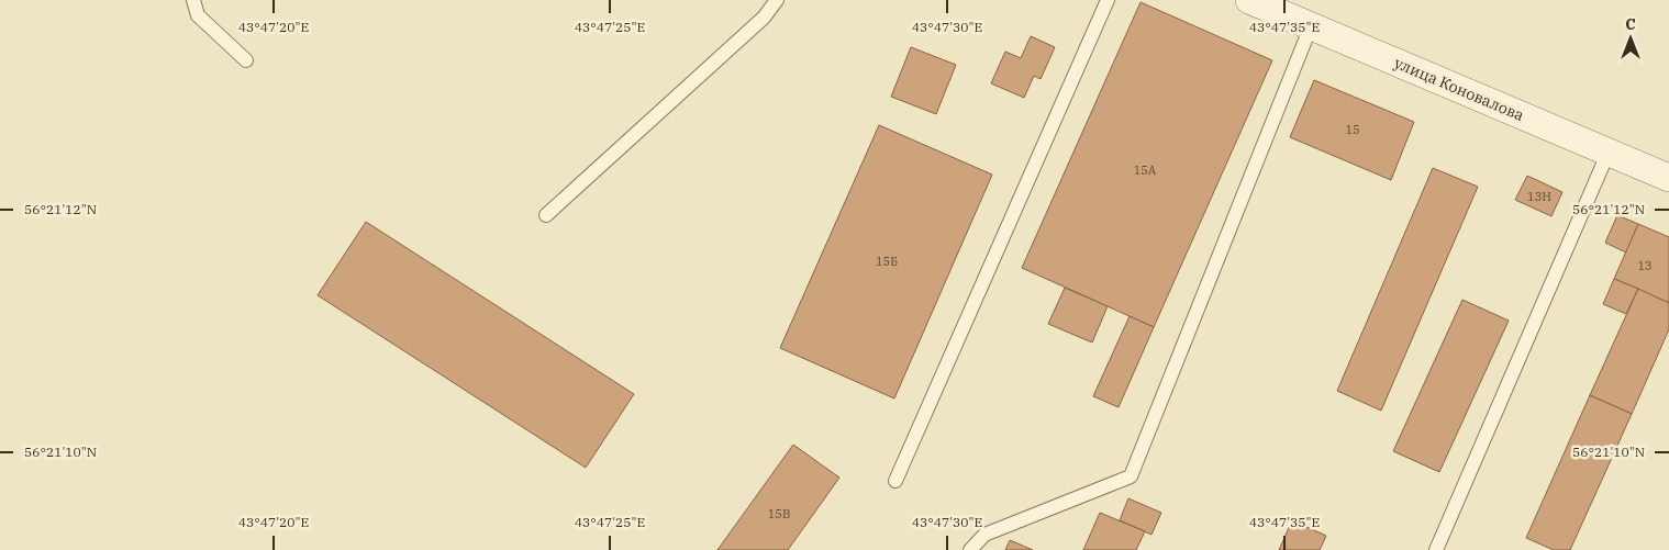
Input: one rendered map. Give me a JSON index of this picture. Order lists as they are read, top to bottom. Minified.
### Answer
{"streets":{"street":["улица Коновалова"]},"house_numbers":["15","15А","13Н","15Б","13","15В"],"north":"top","coordinates":["43°47'20\"E","43°47'25\"E","43°47'30\"E","43°47'35\"E","56°21'12\"N","56°21'10\"N"]}
